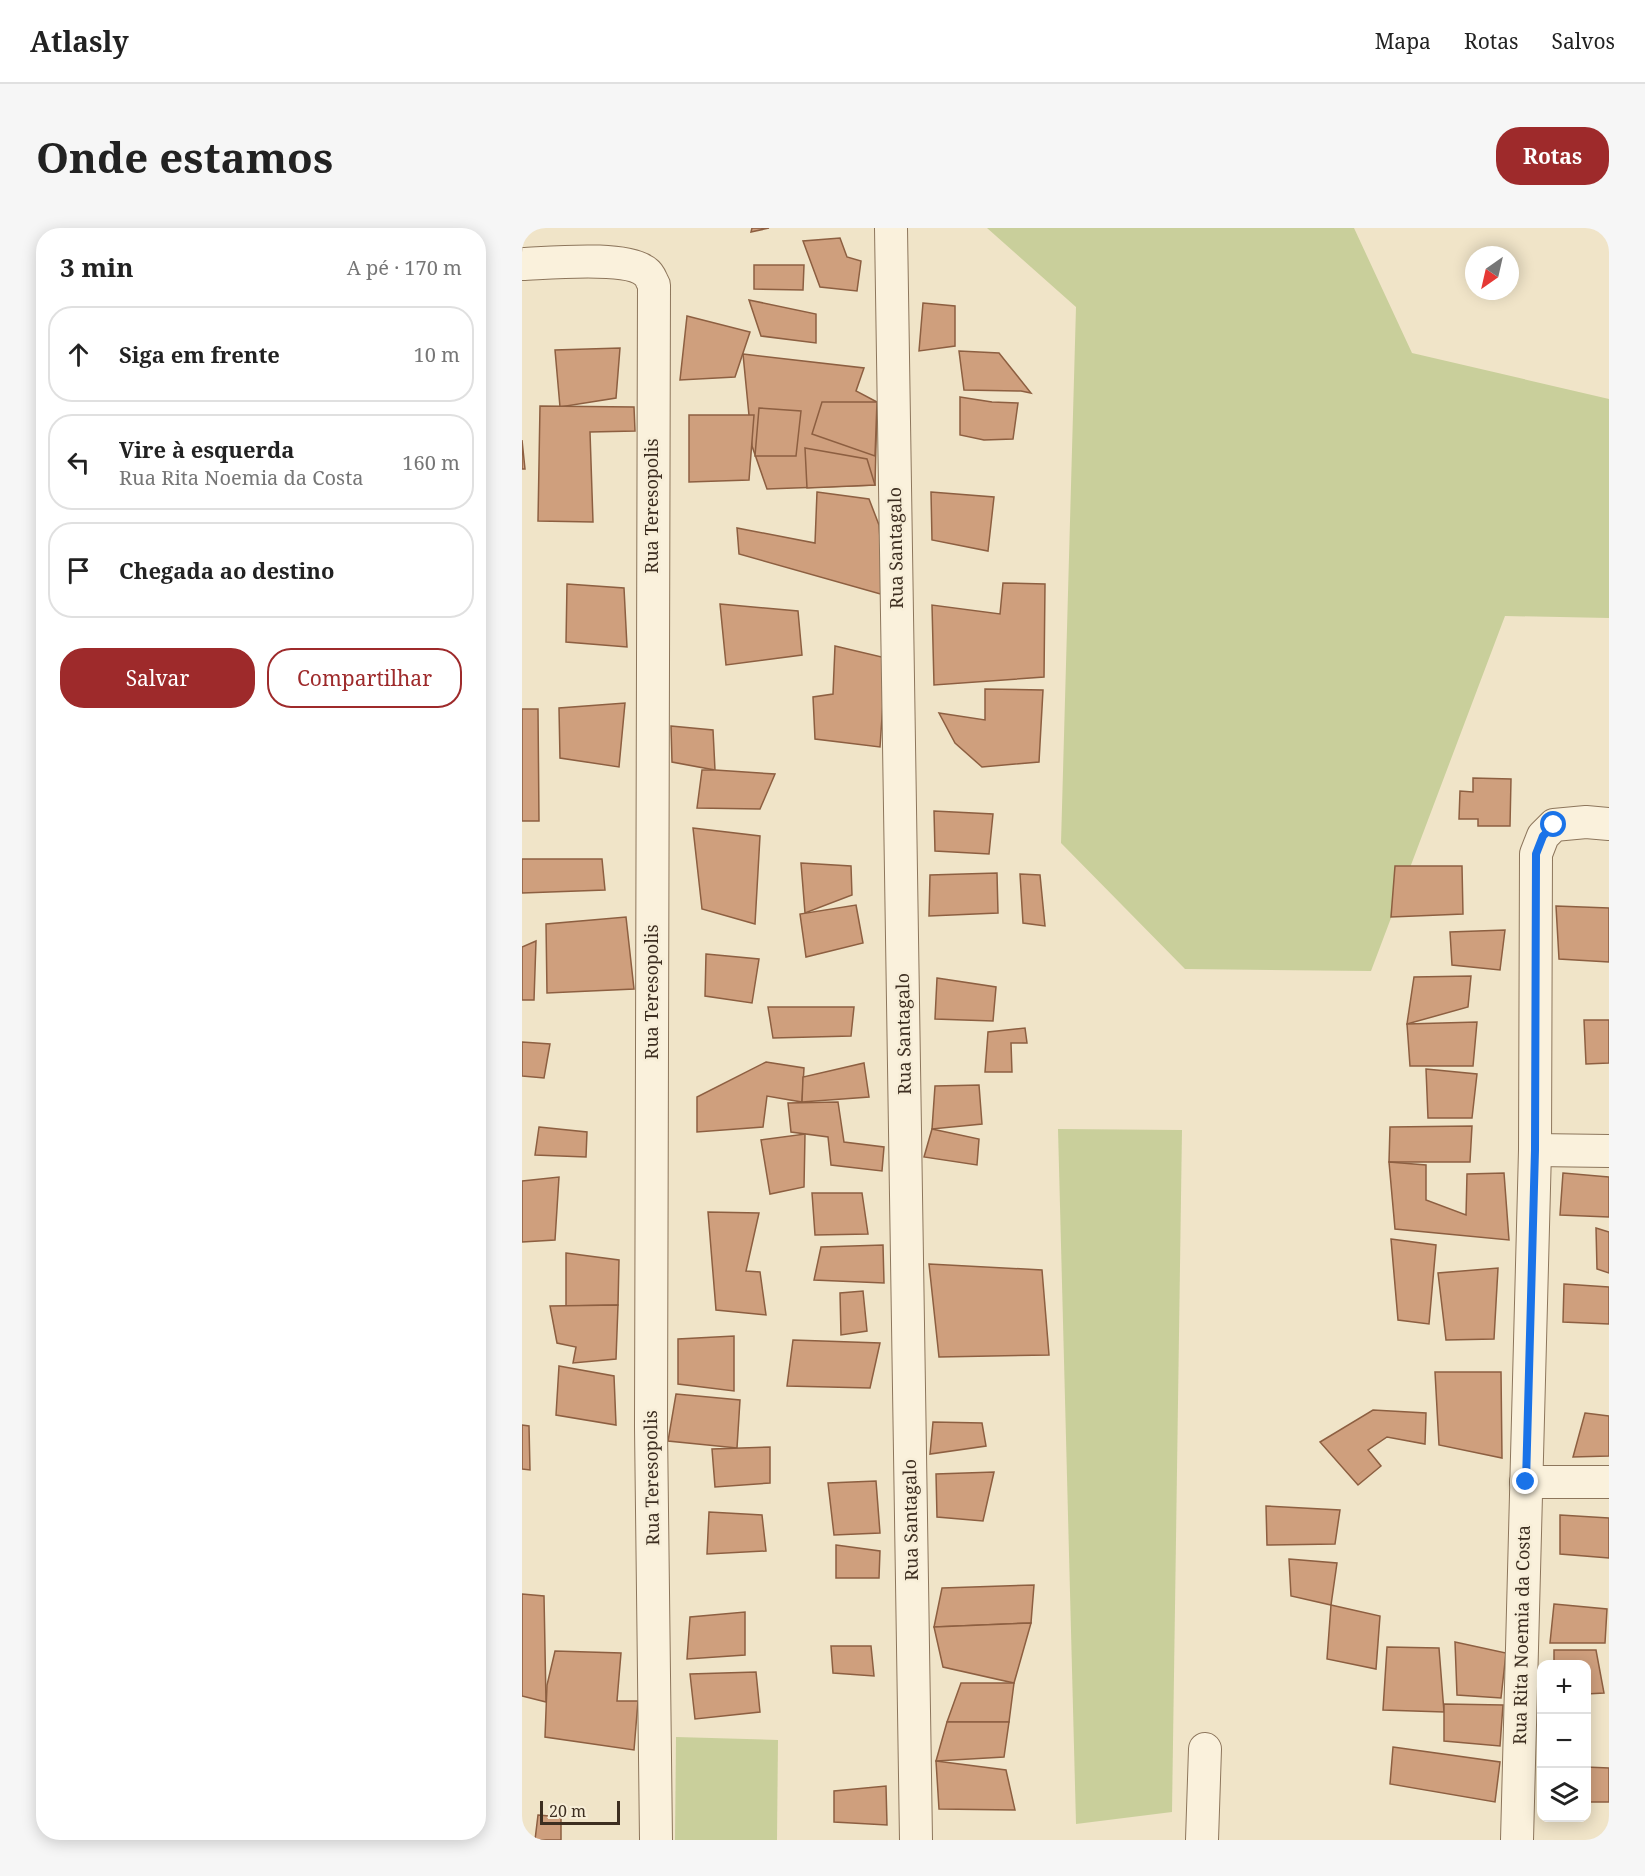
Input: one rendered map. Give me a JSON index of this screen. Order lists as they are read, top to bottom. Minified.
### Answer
{"streets":{"street":["Rua Teresopolis","Rua Santagalo","Rua Rita Noemia da Costa"]},"scale_bar":"20 m","north":"bottom left","page":{"header":"Atlasly","nav":["Mapa","Rotas","Salvos"],"buttons":["Rotas",["Salvar","Compartilhar"]],"title":"Onde estamos","heading":["3 min","A pé · 170 m"],"list":[["Siga em frente","10 m"],["Vire à esquerda","Rua Rita Noemia da Costa","160 m"],"Chegada ao destino"],"map_buttons":["+","−"],"scale":"20 m"}}
